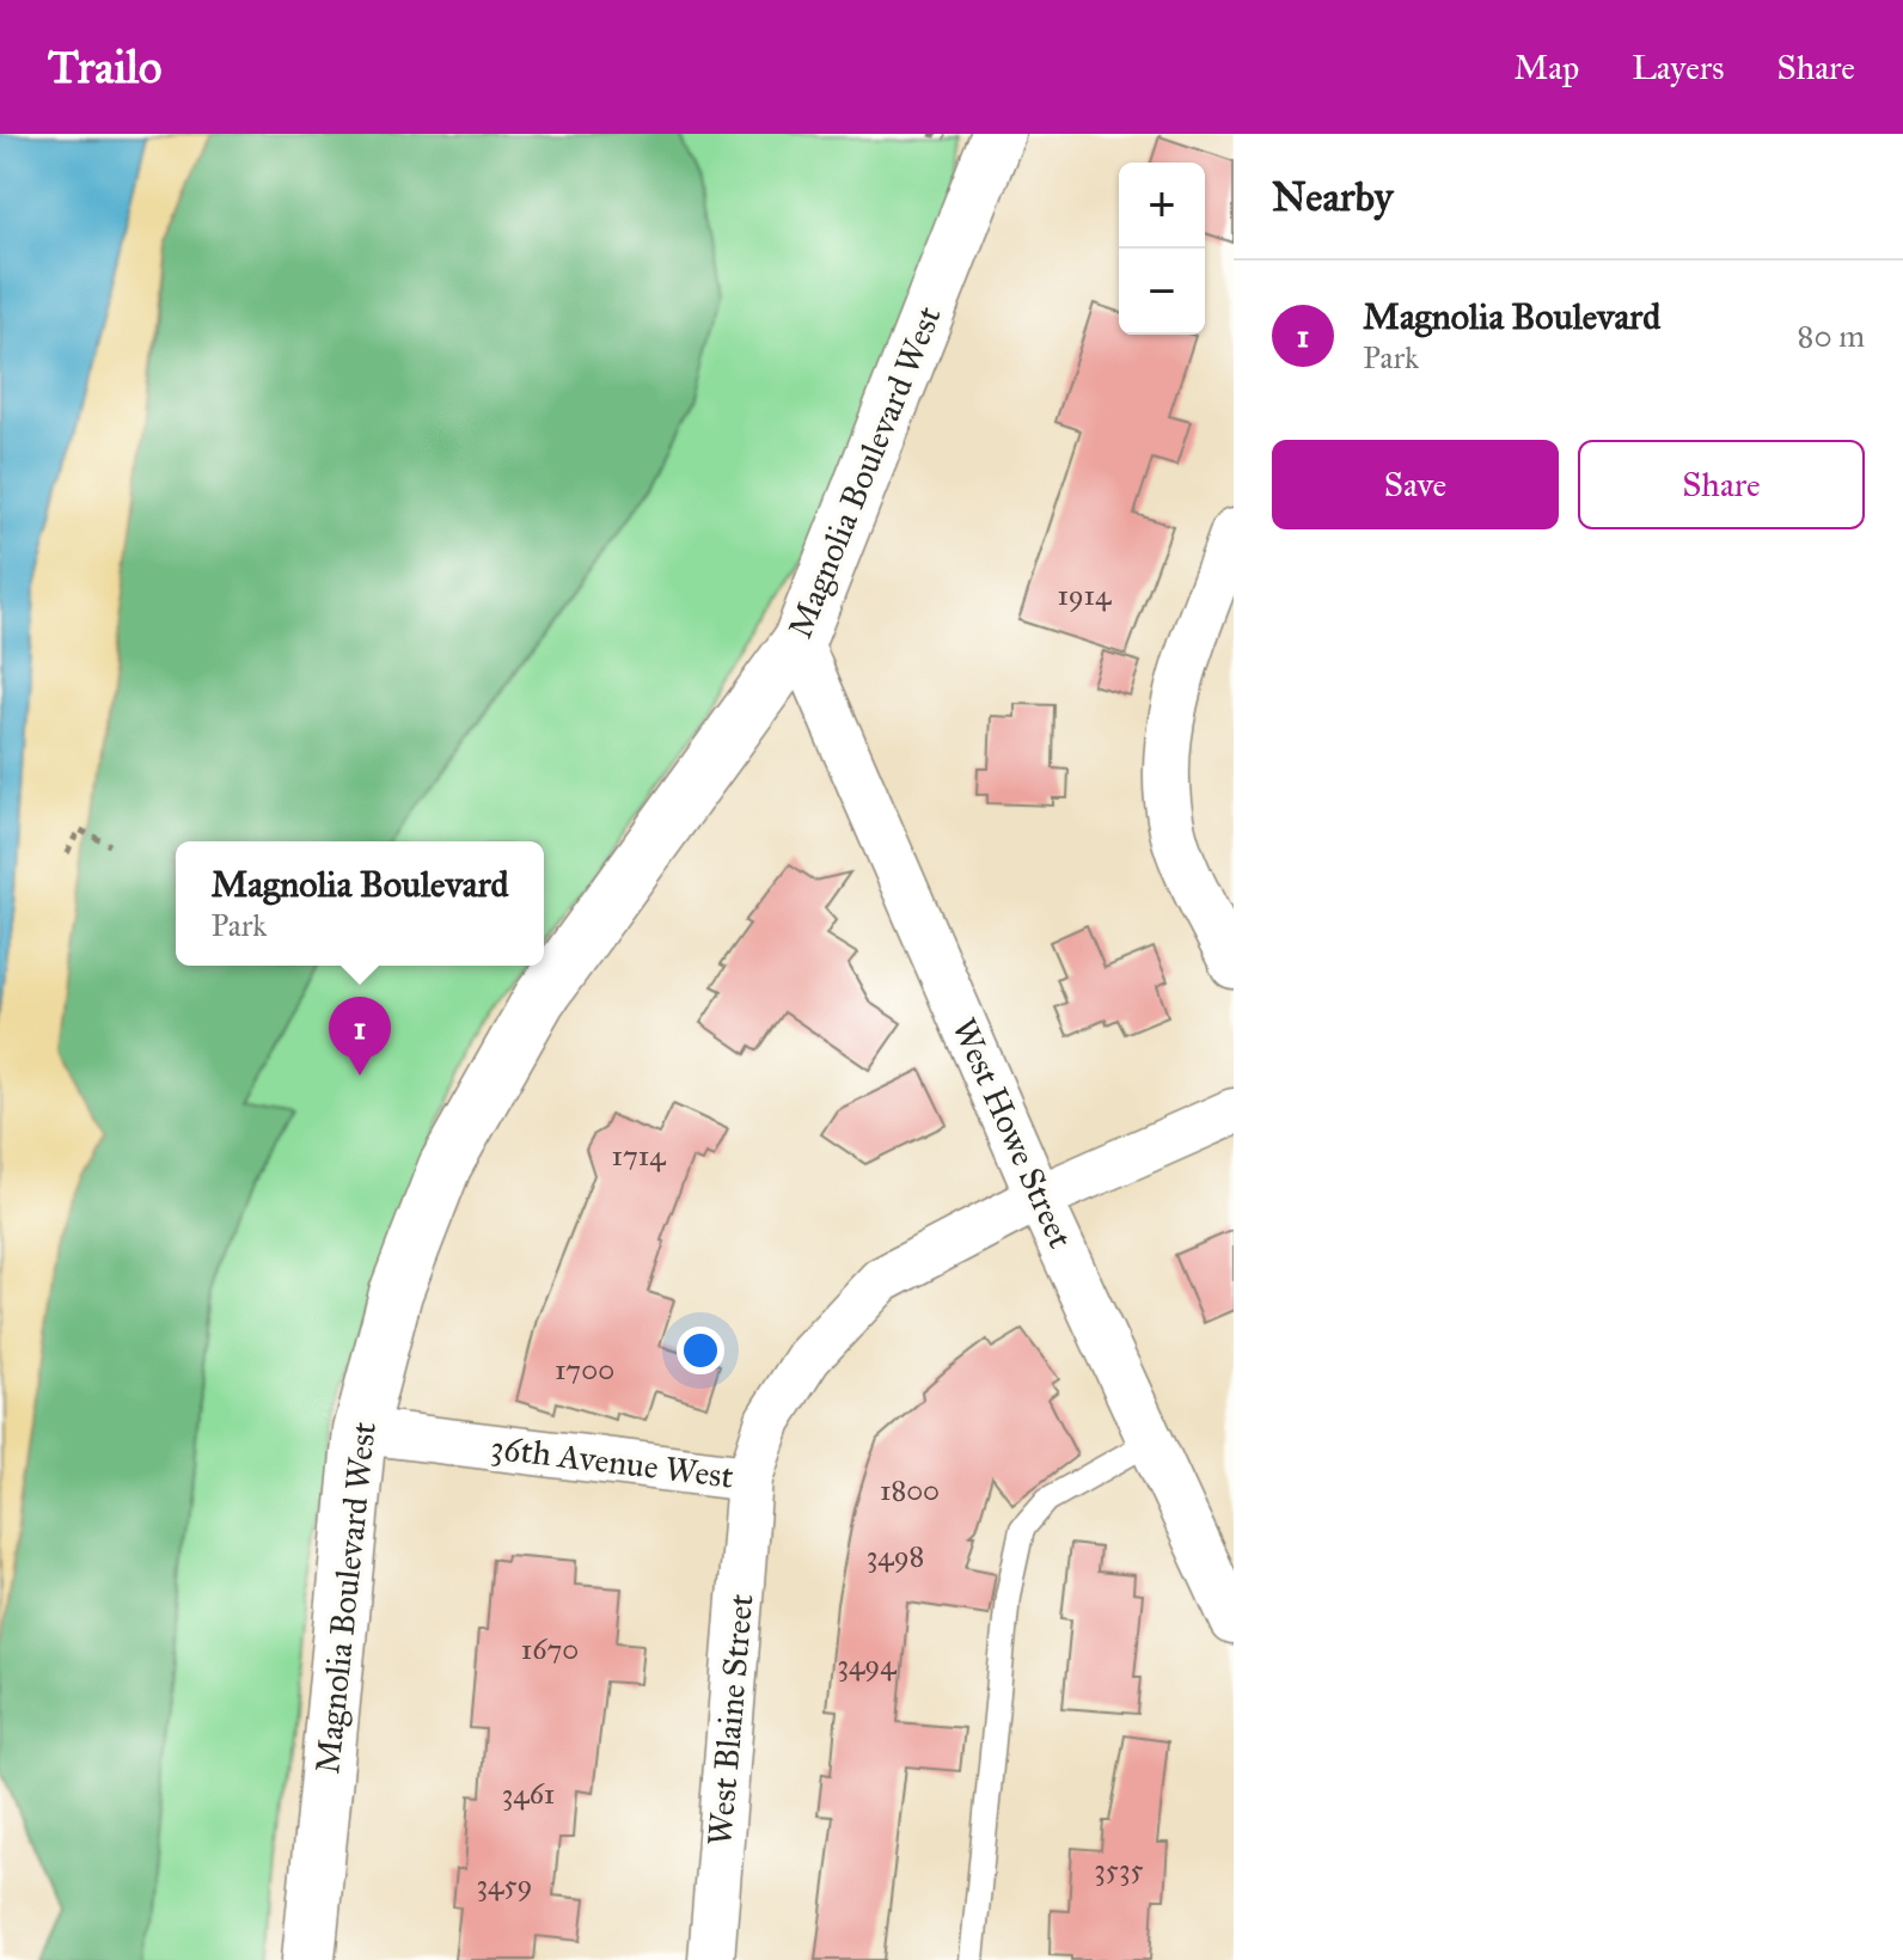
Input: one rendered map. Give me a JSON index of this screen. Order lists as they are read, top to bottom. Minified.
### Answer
{"streets":{"street":["Magnolia Boulevard West","West Howe Street","36th Avenue West","West Blaine Street"]},"crossings":[["Magnolia Boulevard West","West Howe Street"],["Magnolia Boulevard West","36th Avenue West"],["West Howe Street","36th Avenue West"],["36th Avenue West","West Blaine Street"]],"house_numbers":["1914","1714","1700","1800","3498","1670","3494","3461","3535","3459"],"page":{"header":"Trailo","nav":["Map","Layers","Share"],"heading":"Nearby","map_buttons":["+","−"],"list":[{"mark":"1","name":"Magnolia Boulevard","note":"Park","value":"80 m"}],"buttons":["Save","Share"],"popup":["Magnolia Boulevard","Park"],"pins":"1"}}
